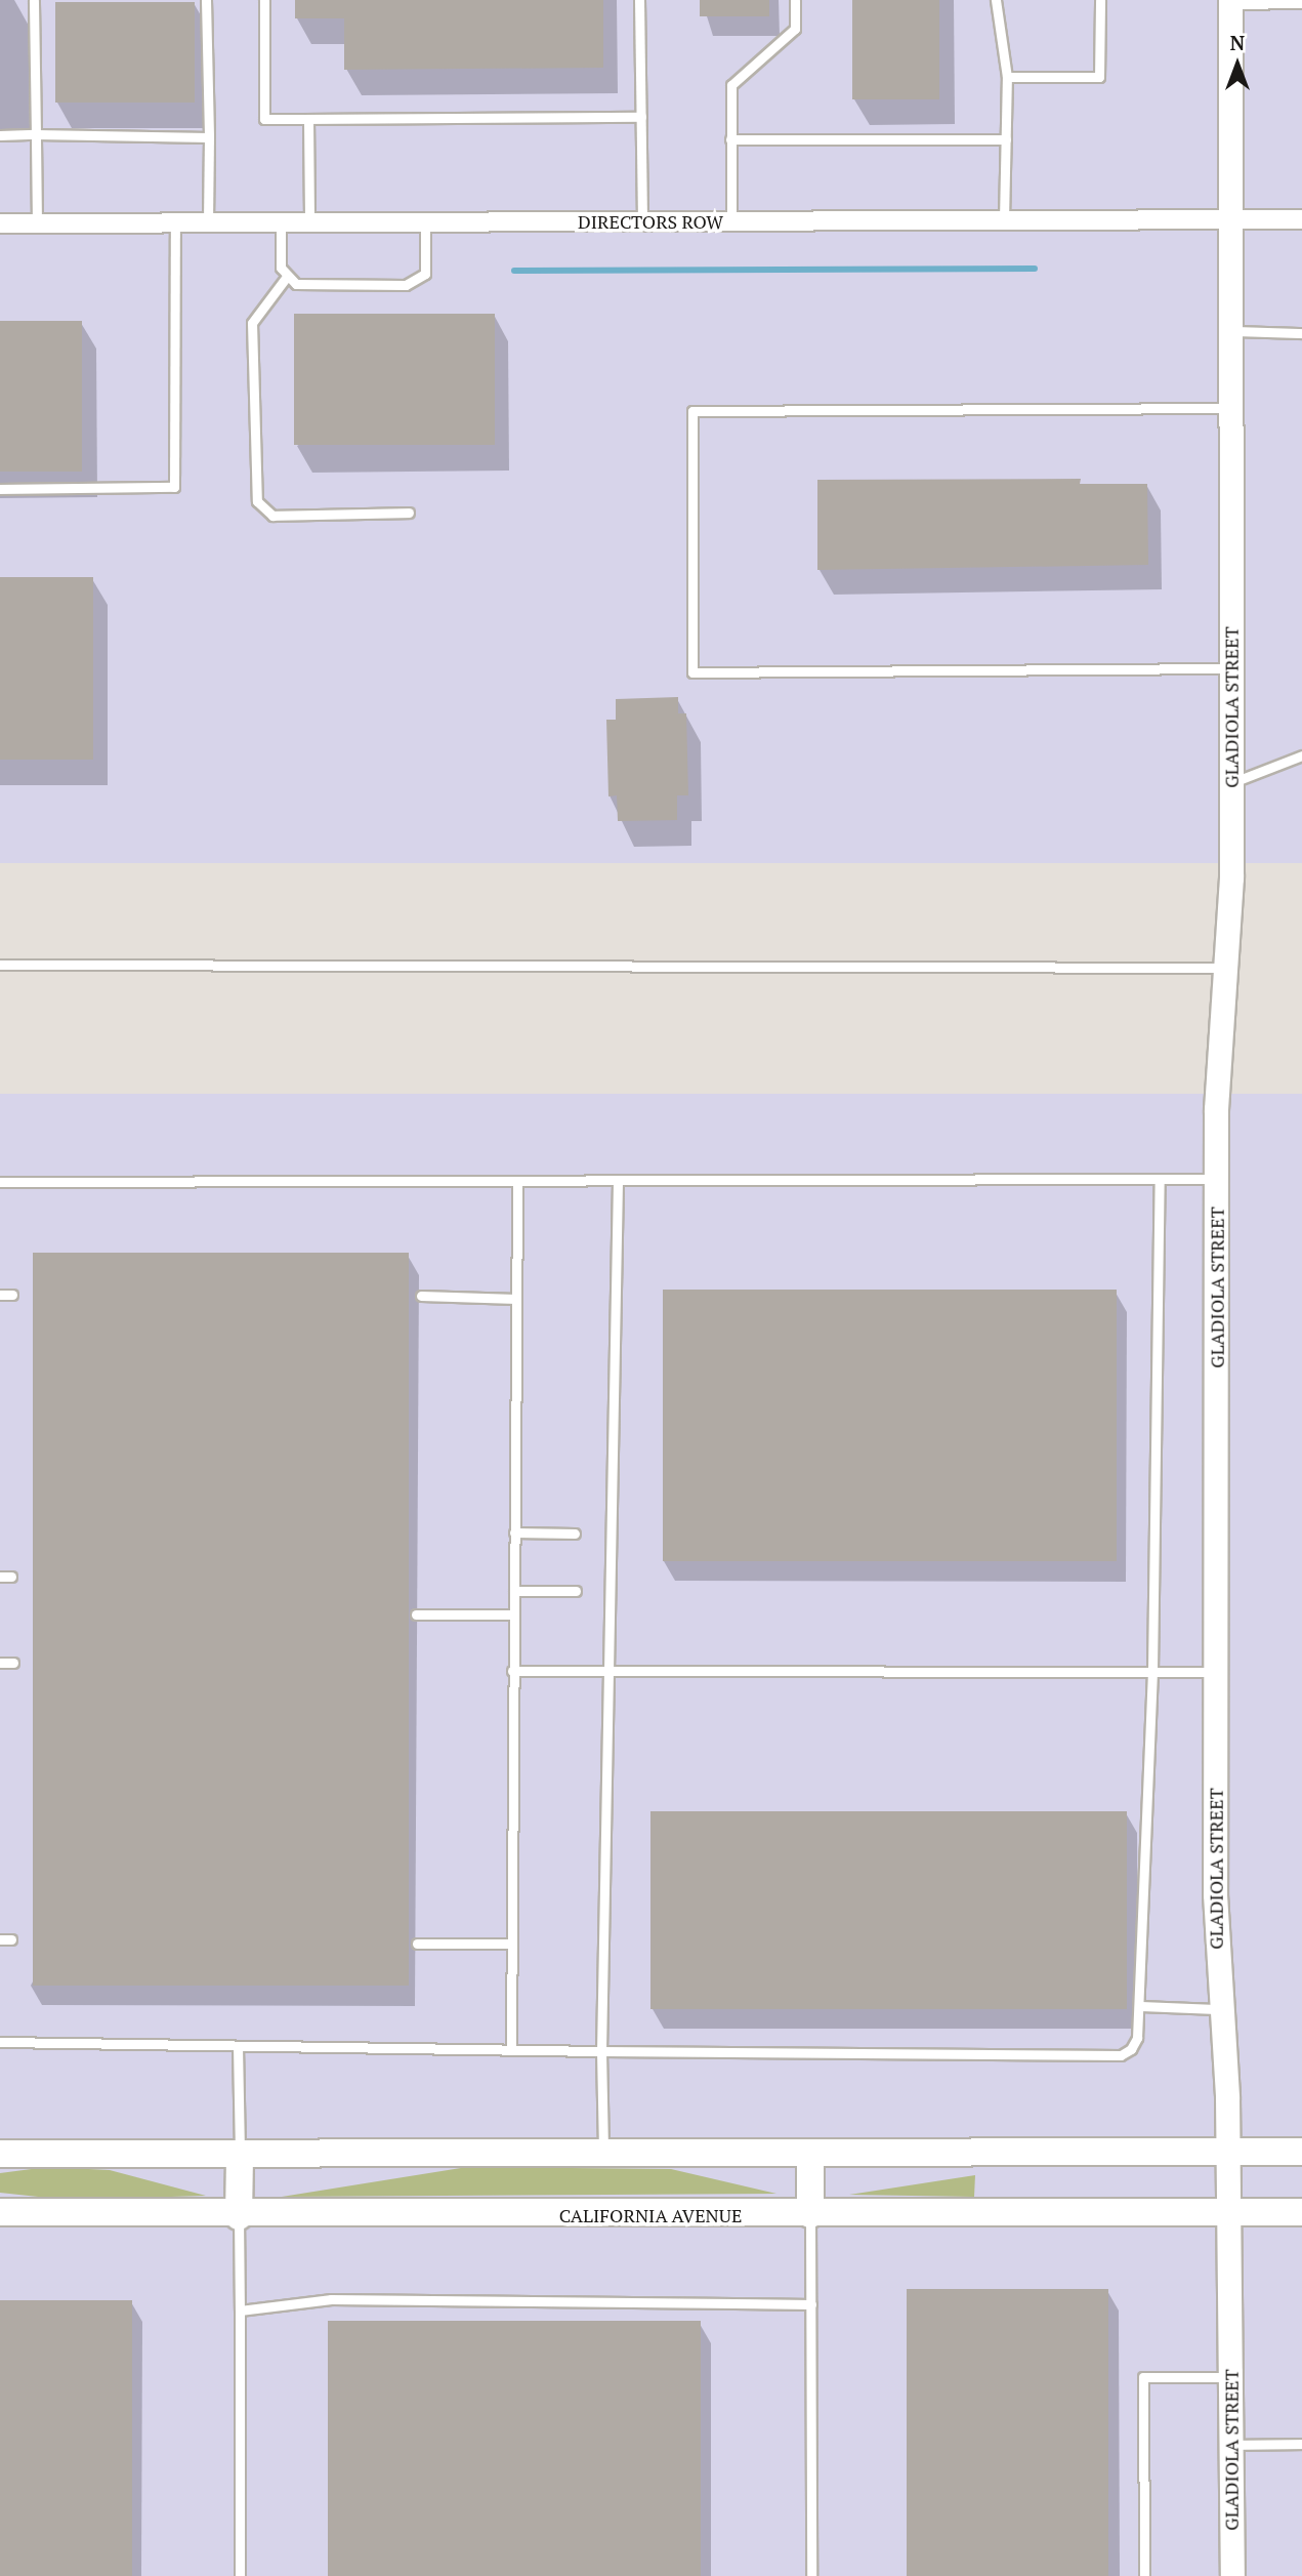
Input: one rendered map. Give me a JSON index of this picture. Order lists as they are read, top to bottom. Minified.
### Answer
{"streets":{"main road":["CALIFORNIA AVENUE"],"street":["DIRECTORS ROW","GLADIOLA STREET"]},"crossings":[["DIRECTORS ROW","GLADIOLA STREET"],["GLADIOLA STREET","CALIFORNIA AVENUE"]],"north":"top"}
